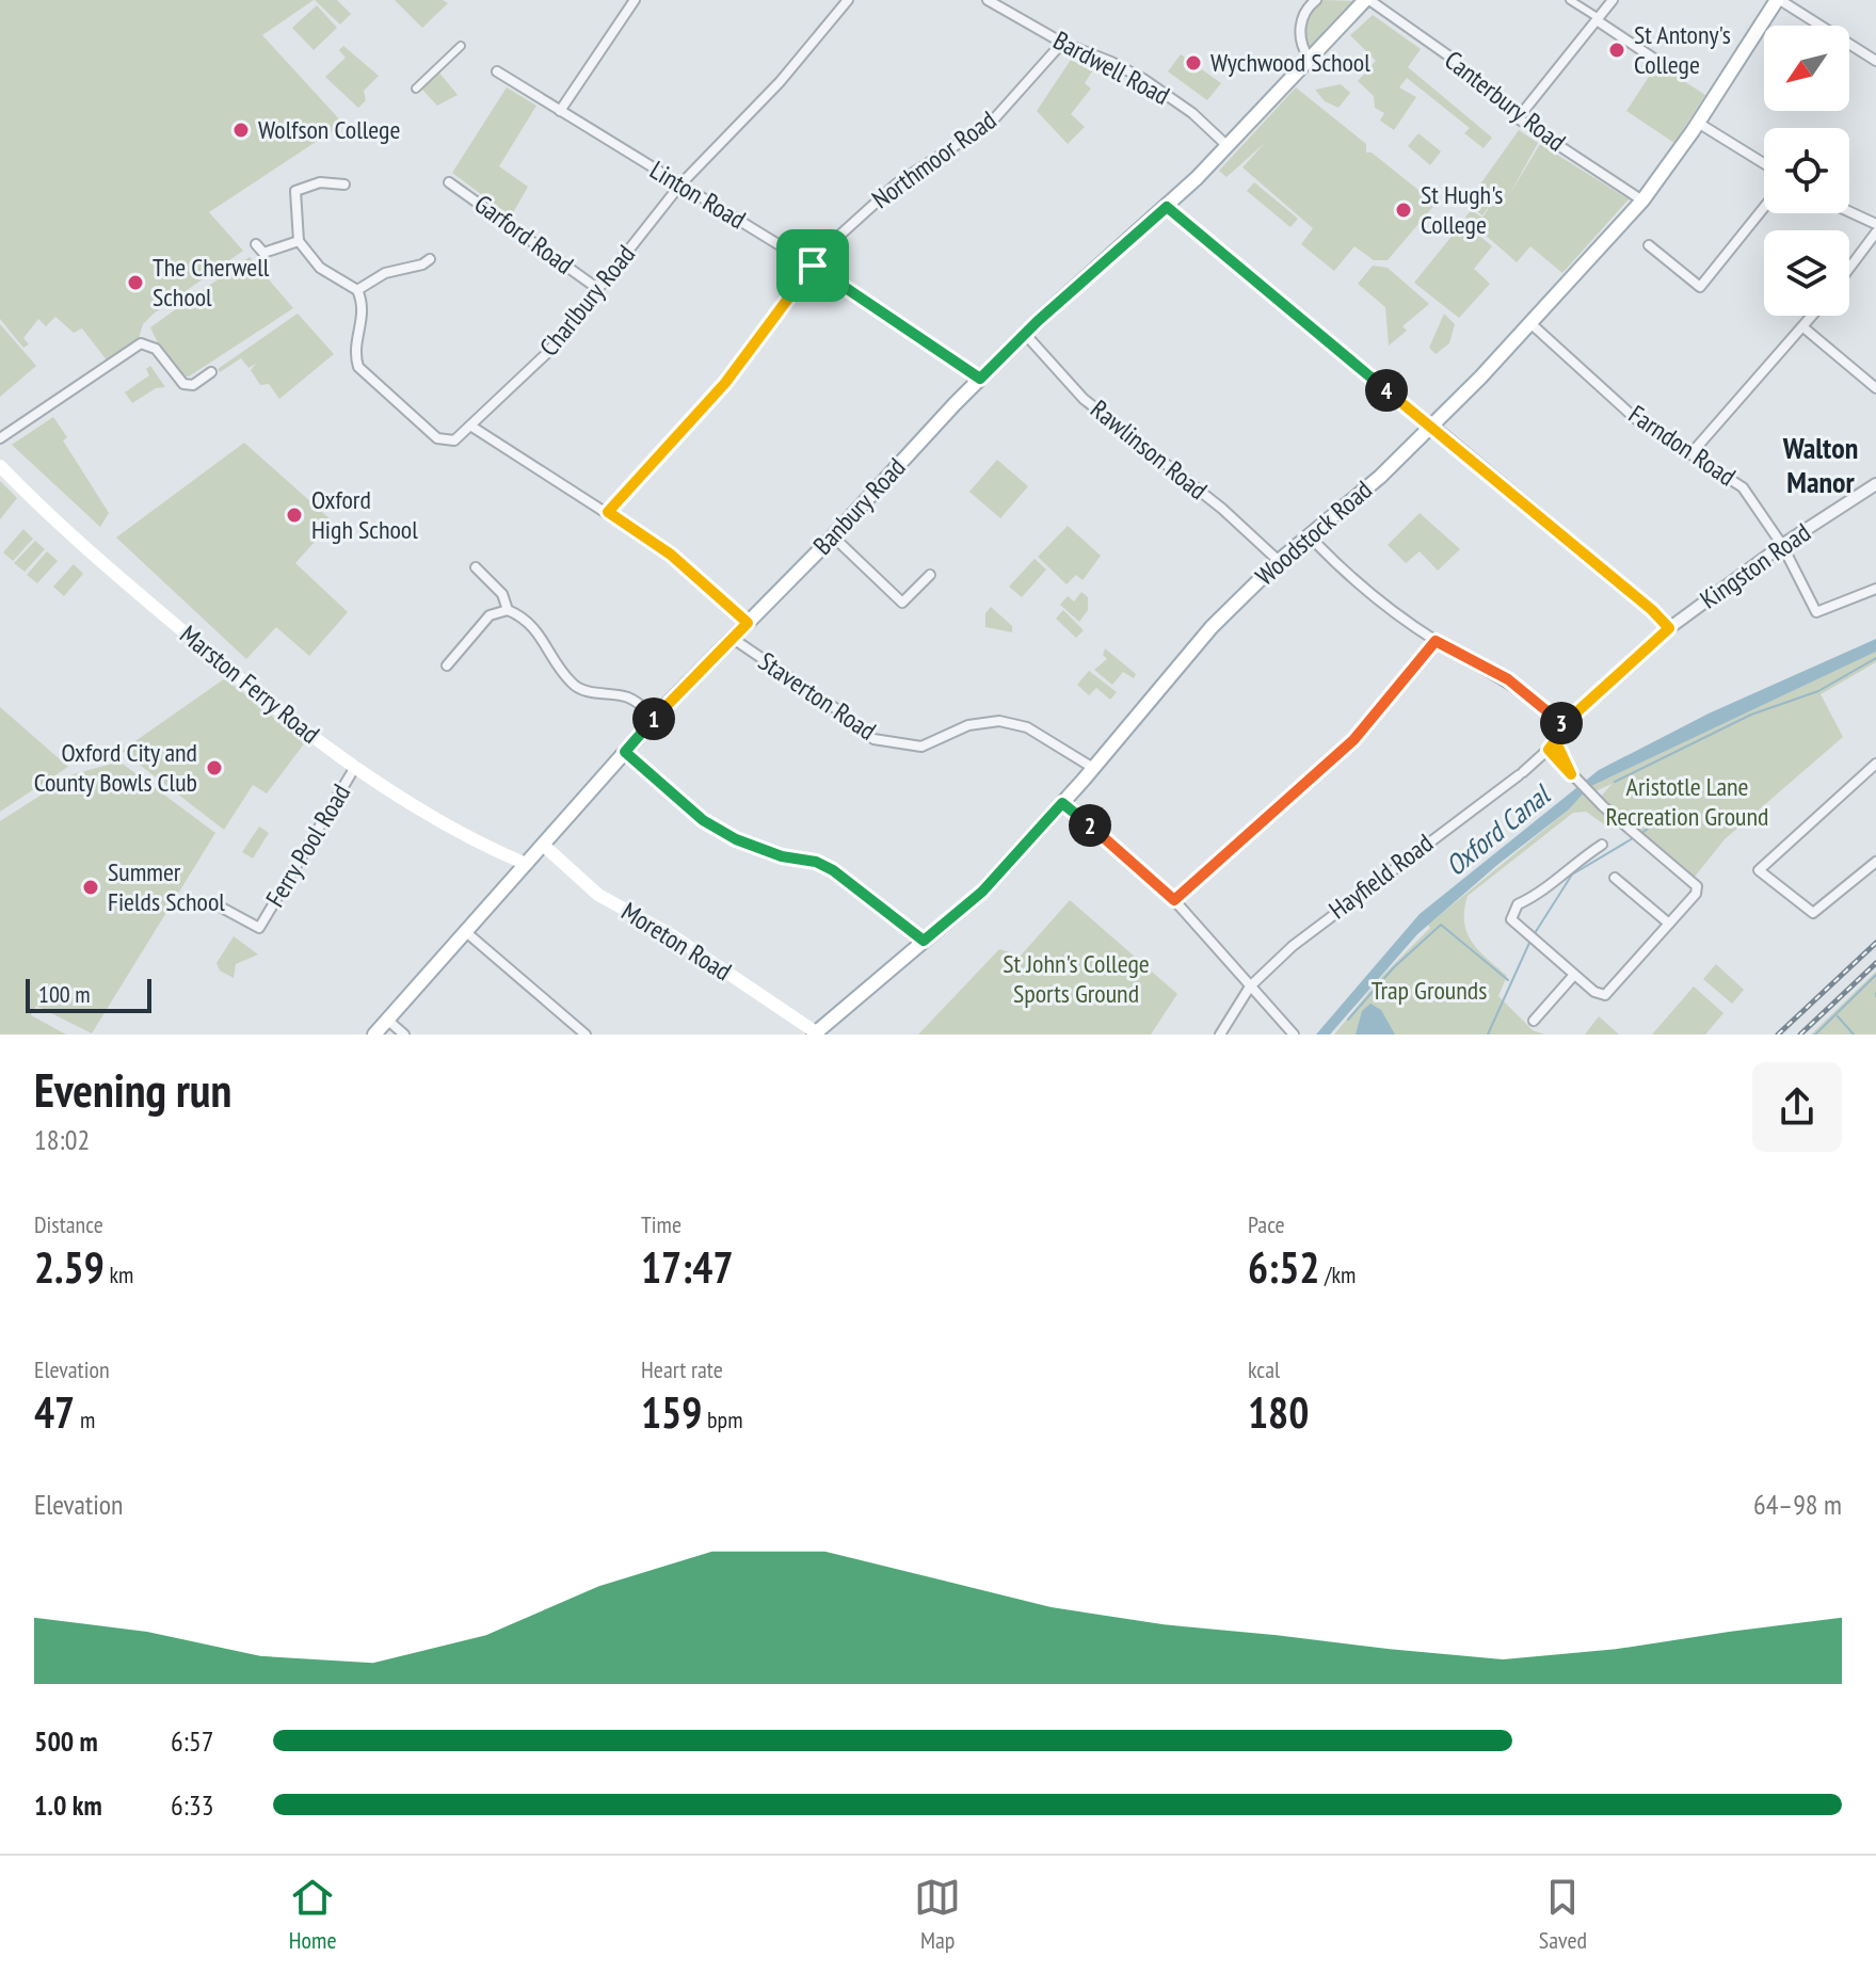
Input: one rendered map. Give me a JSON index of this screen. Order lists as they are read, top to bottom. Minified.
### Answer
{"streets":{"main road":["Banbury Road","Woodstock Road","Marston Ferry Road","Moreton Road"],"street":["Bardwell Road","Canterbury Road","Northmoor Road","Linton Road","Garford Road","Charlbury Road","Farndon Road","Rawlinson Road","Kingston Road","Staverton Road","Ferry Pool Road","Hayfield Road"]},"crossings":[["Bardwell Road","Northmoor Road"],["Bardwell Road","Banbury Road"],["Canterbury Road","Banbury Road"],["Canterbury Road","Woodstock Road"],["Northmoor Road","Linton Road"],["Linton Road","Charlbury Road"],["Linton Road","Banbury Road"],["Garford Road","Charlbury Road"],["Farndon Road","Woodstock Road"],["Farndon Road","Kingston Road"],["Rawlinson Road","Banbury Road"],["Rawlinson Road","Woodstock Road"],["Banbury Road","Marston Ferry Road"],["Banbury Road","Staverton Road"],["Banbury Road","Moreton Road"],["Woodstock Road","Staverton Road"],["Woodstock Road","Moreton Road"],["Kingston Road","Hayfield Road"],["Marston Ferry Road","Ferry Pool Road"]],"districts":["Walton Manor"],"water":["Oxford Canal"],"parks":["Aristotle Lane Recreation Ground","St John's College Sports Ground","Trap Grounds"],"places":["St Antony's College","Wychwood School","Wolfson College","St Hugh's College","The Cherwell School","Oxford High School","Oxford City and County Bowls Club","Summer Fields School"],"scale_bar":"100 m","north":"bottom left","page":{"pins":["4","1","3","2"],"scale":"100 m","heading":["Evening run","18:02"],"stats":[["Distance","2.59 km"],["Time","17:47"],["Pace","6:52 /km"],["Elevation","47 m"],["Heart rate","159 bpm"],["kcal","180"]],"chart":["Elevation","64–98 m"],"list":[{"name":"500 m","note":"6:57"},{"name":"1.0 km","note":"6:33"}],"tabs":["Home","Map","Saved"]}}
